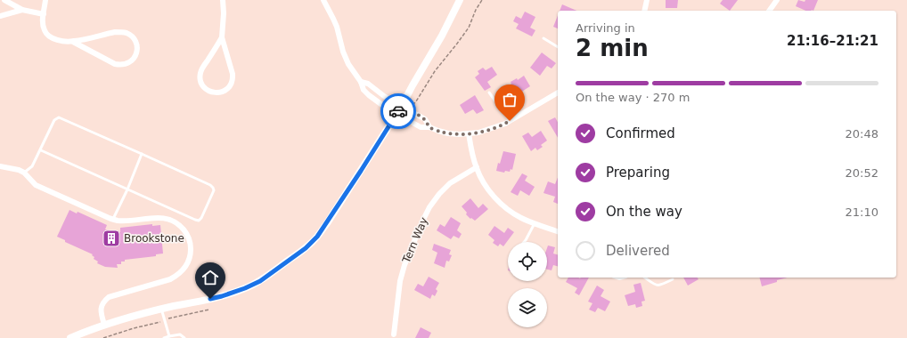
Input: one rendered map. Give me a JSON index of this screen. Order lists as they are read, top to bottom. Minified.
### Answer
{"streets":{"street":["Tern Way"]},"places":{"building":["Brookstone"]},"page":{"heading":["2 min","Arriving in","21:16–21:21"],"bar":"On the way · 270 m","list":[["Confirmed","20:48"],["Preparing","20:52"],["On the way","21:10"],"Delivered"]}}
